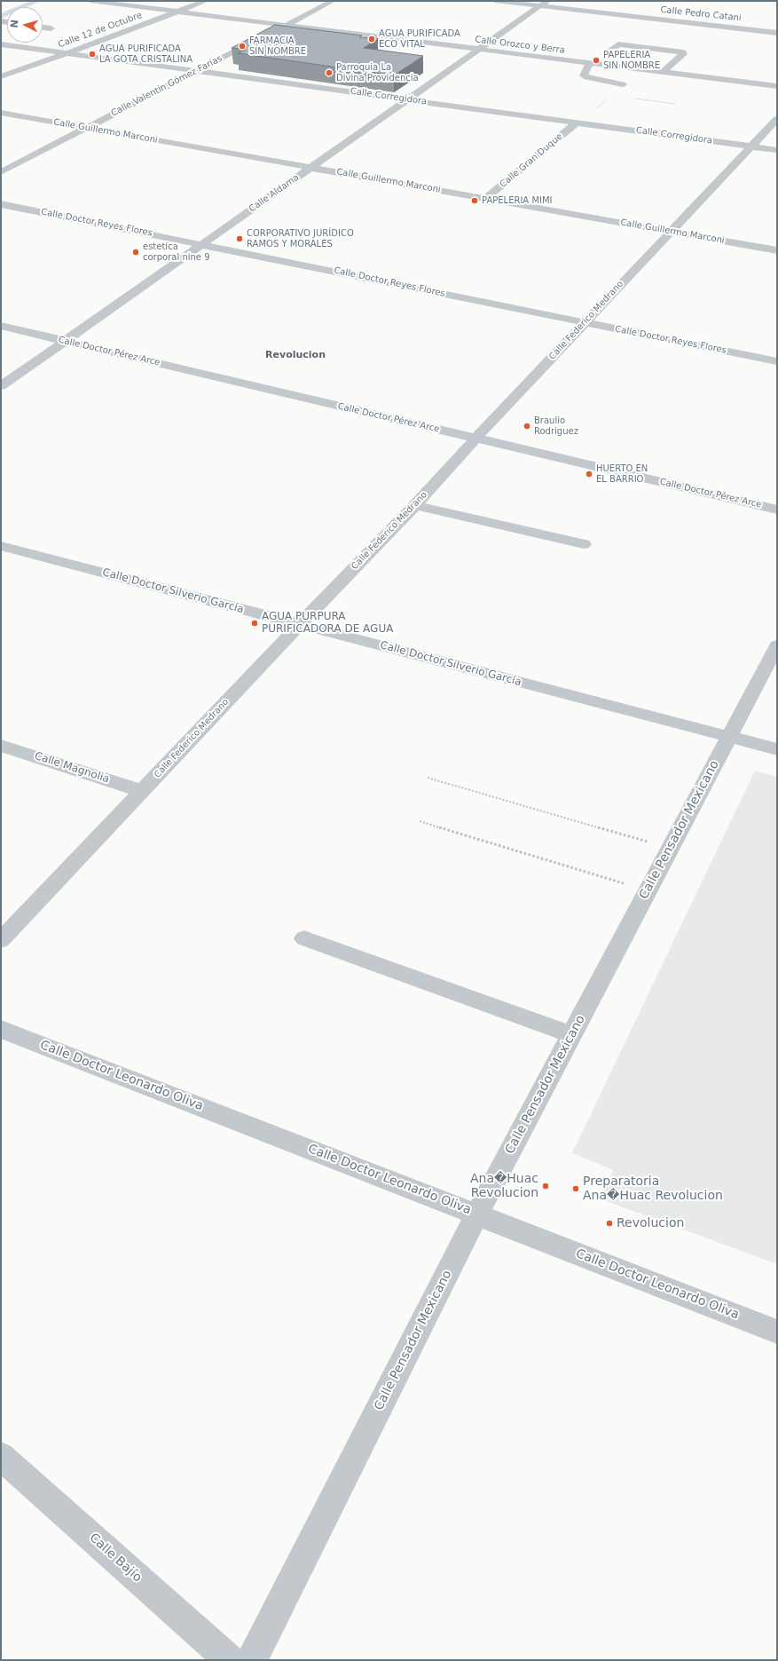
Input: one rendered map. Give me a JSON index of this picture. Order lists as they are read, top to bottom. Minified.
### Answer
{"streets":{"street":["Calle Pedro Catani","Calle 12 de Octubre","Calle Orozco y Berra","Calle Valentín Gómez Farías","Calle Corregidora","Calle Guillermo Marconi","Calle Gran Duque","Calle Aldama","Calle Doctor Reyes Flores","Calle Federico Medrano","Calle Doctor Pérez Arce","Calle Doctor Silverio García","Calle Magnolia","Calle Pensador Mexicano","Calle Doctor Leonardo Oliva","Calle Bajío"]},"crossings":[["Calle Pedro Catani","Calle Aldama"],["Calle 12 de Octubre","Calle Orozco y Berra"],["Calle 12 de Octubre","Calle Corregidora"],["Calle Orozco y Berra","Calle Valentín Gómez Farías"],["Calle Orozco y Berra","Calle Aldama"],["Calle Valentín Gómez Farías","Calle Corregidora"],["Calle Valentín Gómez Farías","Calle Guillermo Marconi"],["Calle Corregidora","Calle Gran Duque"],["Calle Corregidora","Calle Aldama"],["Calle Corregidora","Calle Federico Medrano"],["Calle Guillermo Marconi","Calle Gran Duque"],["Calle Guillermo Marconi","Calle Aldama"],["Calle Guillermo Marconi","Calle Federico Medrano"],["Calle Aldama","Calle Doctor Reyes Flores"],["Calle Aldama","Calle Doctor Pérez Arce"],["Calle Doctor Reyes Flores","Calle Federico Medrano"],["Calle Federico Medrano","Calle Doctor Pérez Arce"],["Calle Federico Medrano","Calle Doctor Silverio García"],["Calle Federico Medrano","Calle Magnolia"],["Calle Doctor Silverio García","Calle Pensador Mexicano"],["Calle Pensador Mexicano","Calle Doctor Leonardo Oliva"]],"districts":["Revolucion"],"places":["AGUA PURIFICADA ECO VITAL","FARMACIA SIN NOMBRE","AGUA PURIFICADA LA GOTA CRISTALINA","PAPELERIA SIN NOMBRE","Parroquia La Divina Providencia","PAPELERIA MIMI","CORPORATIVO JURÍDICO RAMOS Y MORALES","estetica corporal nine 9","Braulio Rodriguez","HUERTO EN EL BARRIO","AGUA PURPURA PURIFICADORA DE AGUA","Ana�Huac Revolucion","Preparatoria Ana�Huac Revolucion","Revolucion"],"north":"left"}
